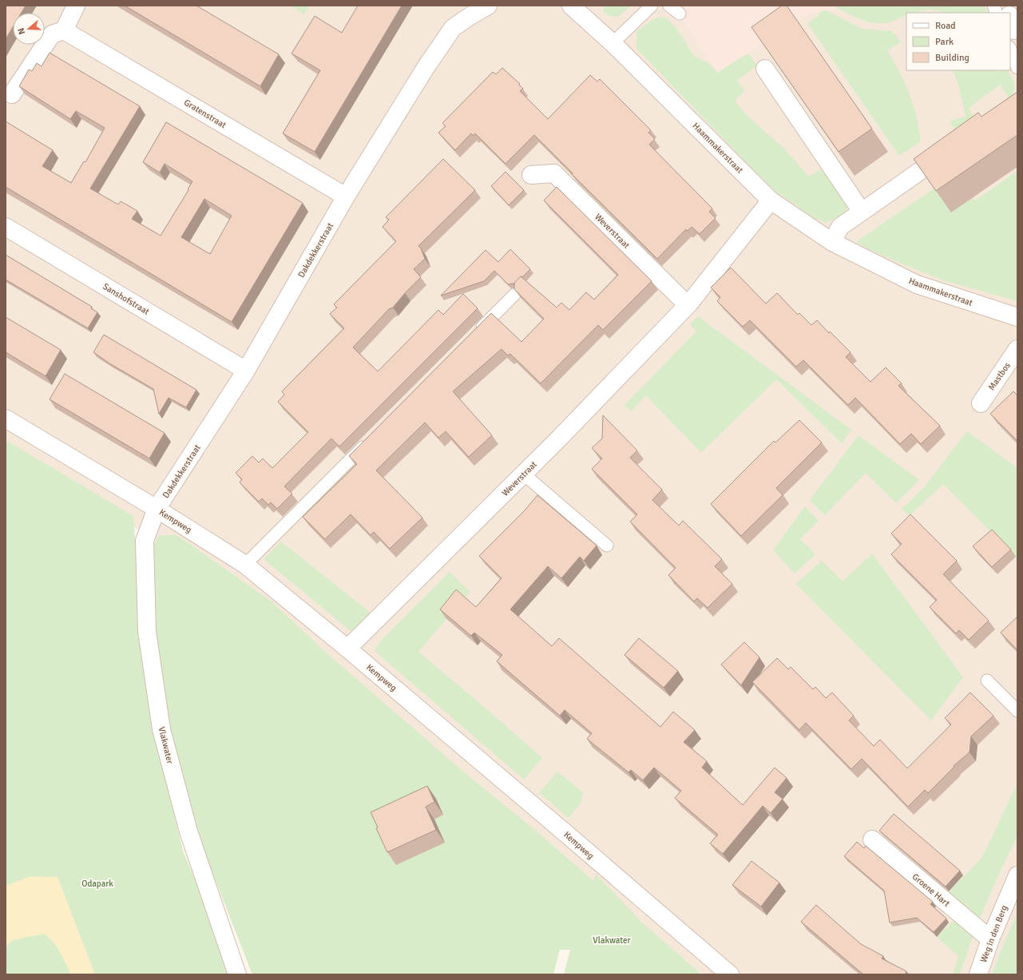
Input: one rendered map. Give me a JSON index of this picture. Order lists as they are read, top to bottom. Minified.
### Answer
{"streets":{"street":["Gratenstraat","Haammakerstraat","Weverstraat","Dakdekkerstraat","Sanshofstraat","Mastbos","Kempweg","Vlakwater","Groene Hart","Weg in den Berg"]},"crossings":[["Gratenstraat","Dakdekkerstraat"],["Haammakerstraat","Weverstraat"],["Weverstraat","Kempweg"],["Dakdekkerstraat","Sanshofstraat"],["Dakdekkerstraat","Kempweg"],["Dakdekkerstraat","Vlakwater"],["Kempweg","Vlakwater"],["Groene Hart","Weg in den Berg"]],"parks":["Odapark","Vlakwater"],"legend":["Road","Park","Building"],"north":"left"}
